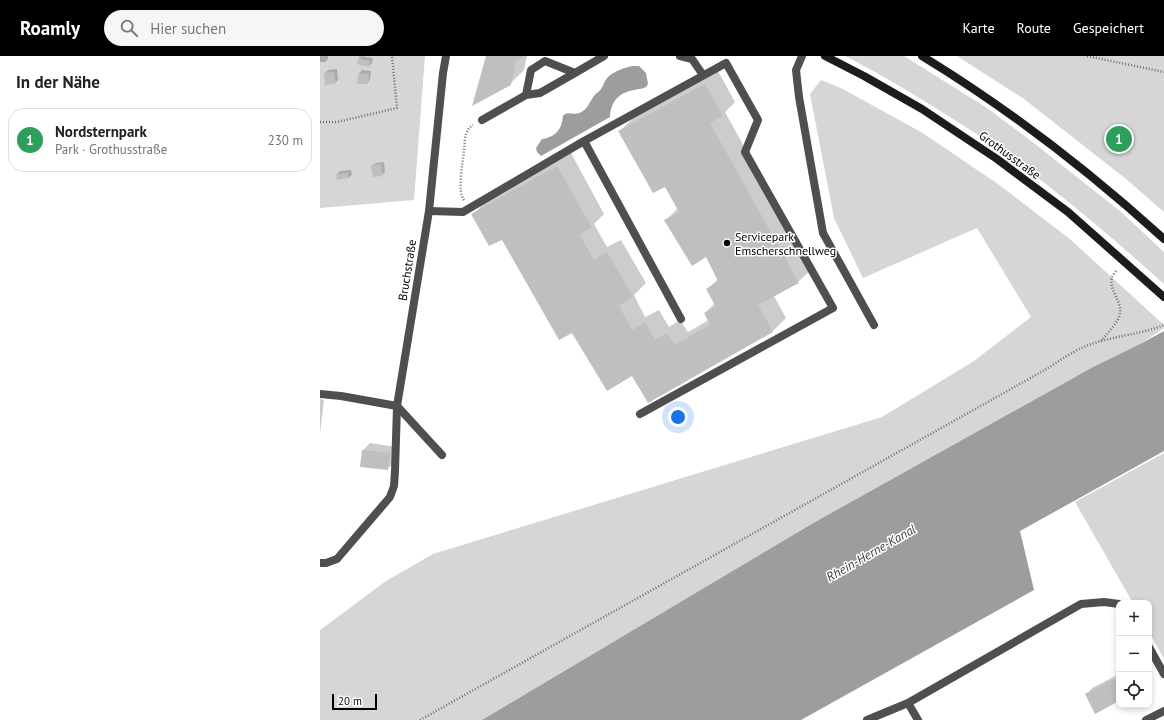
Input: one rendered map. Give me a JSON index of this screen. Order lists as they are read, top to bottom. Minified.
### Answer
{"streets":{"main road":["Grothusstraße"],"street":["Bruchstraße"]},"water":["Rhein-Herne-Kanal"],"places":["Servicepark Emscherschnellweg"],"scale_bar":"20 m","page":{"header":"Roamly","search":"Hier suchen","nav":["Karte","Route","Gespeichert"],"heading":"In der Nähe","list":[{"mark":"1","name":"Nordsternpark","note":"Park · Grothusstraße","value":"230 m"}],"pins":"1","map_buttons":["+","−"],"scale":"20 m"}}
